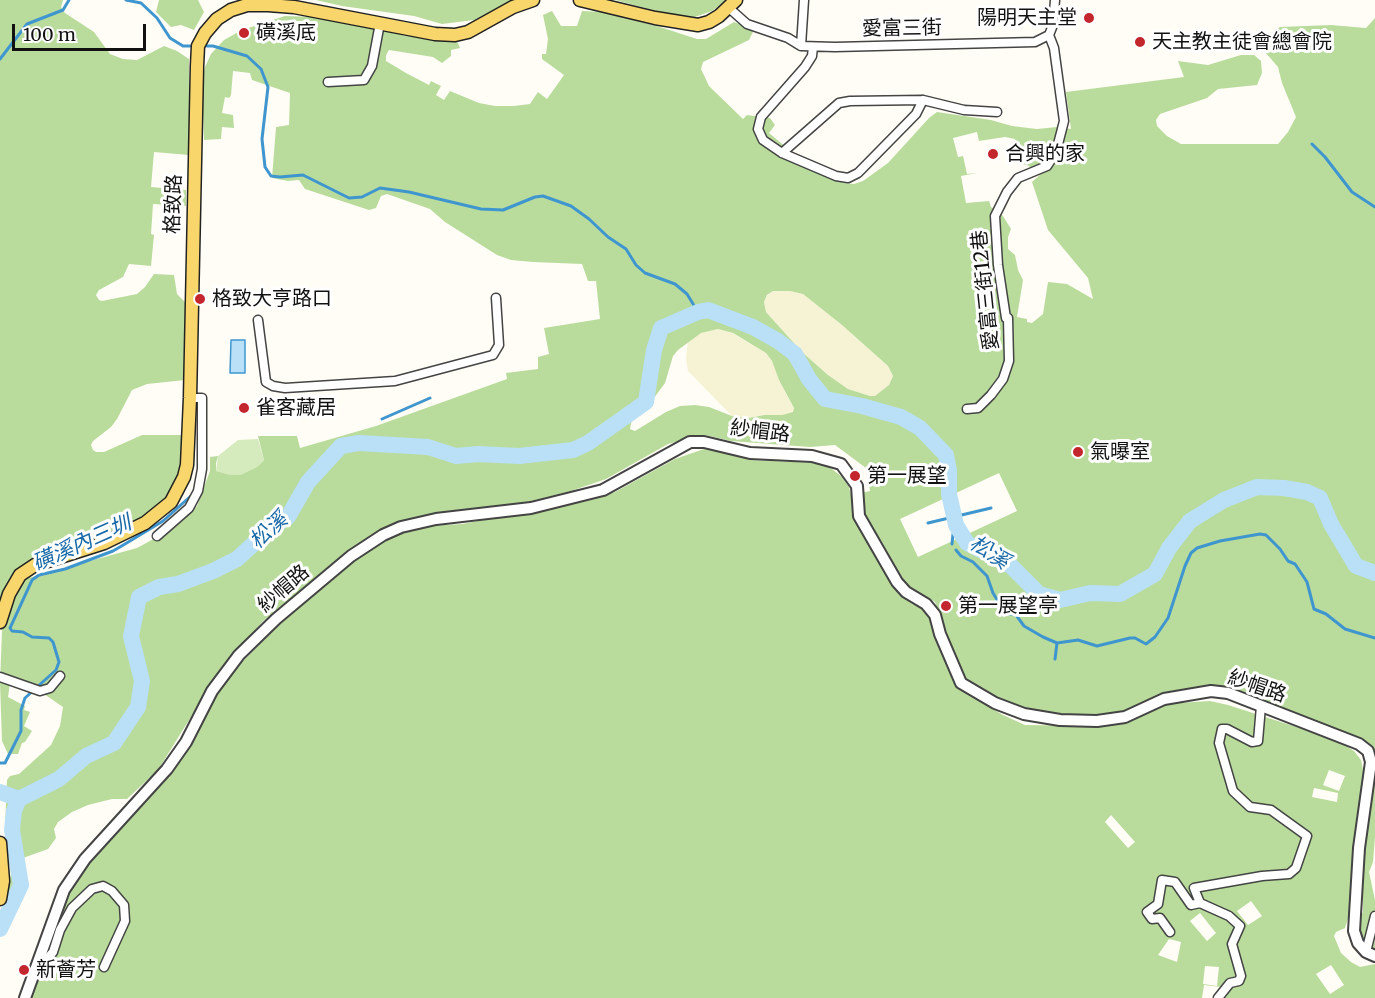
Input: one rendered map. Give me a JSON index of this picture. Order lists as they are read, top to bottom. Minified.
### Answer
{"streets":{"main road":["格致路"],"street":["愛富三街","愛富三街12巷","紗帽路"]},"crossings":[["愛富三街","愛富三街12巷"]],"water":["松溪","磺溪內三圳"],"places":["陽明天主堂","磺溪底","天主教主徒會總會院","合興的家","格致大亨路口","雀客藏居","氣曝室","第一展望","第一展望亭","新薈芳"],"scale_bar":"100 m"}
